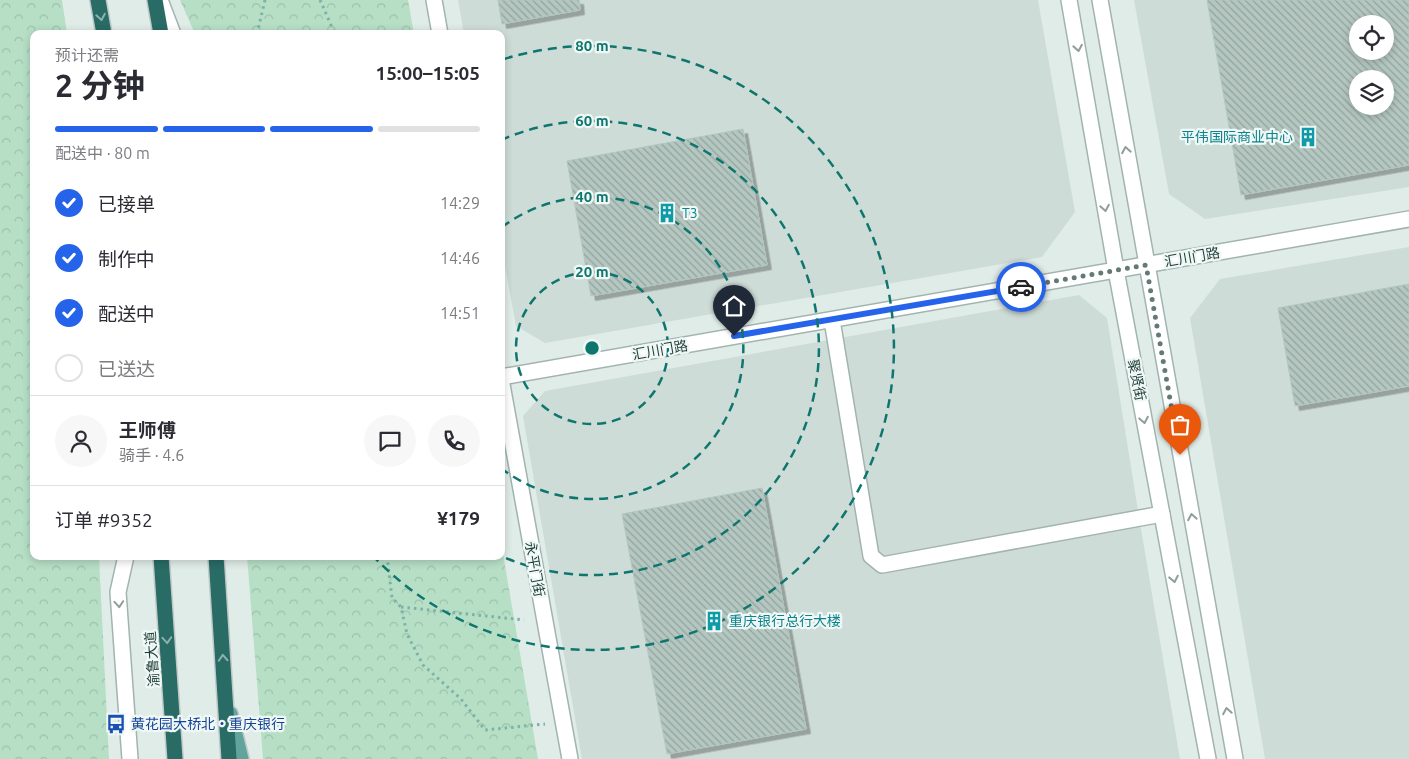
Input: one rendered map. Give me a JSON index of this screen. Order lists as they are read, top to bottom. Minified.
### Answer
{"streets":{"highway":["渝鲁大道"],"street":["汇川门路","聚贤街","永平门街"]},"crossings":[["汇川门路","聚贤街"]],"places":{"building":["平伟国际商业中心","T3","重庆银行总行大楼"],"bus stop":["黄花园大桥北‧重庆银行"]},"page":{"heading":["2 分钟","预计还需","15:00–15:05"],"panel":["王师傅","骑手 · 4.6","订单 #9352","¥179"],"bar":"配送中 · 80 m","list":[["已接单","14:29"],["制作中","14:46"],["配送中","14:51"],"已送达"]},"rings":["80 m","60 m","40 m","20 m"]}
